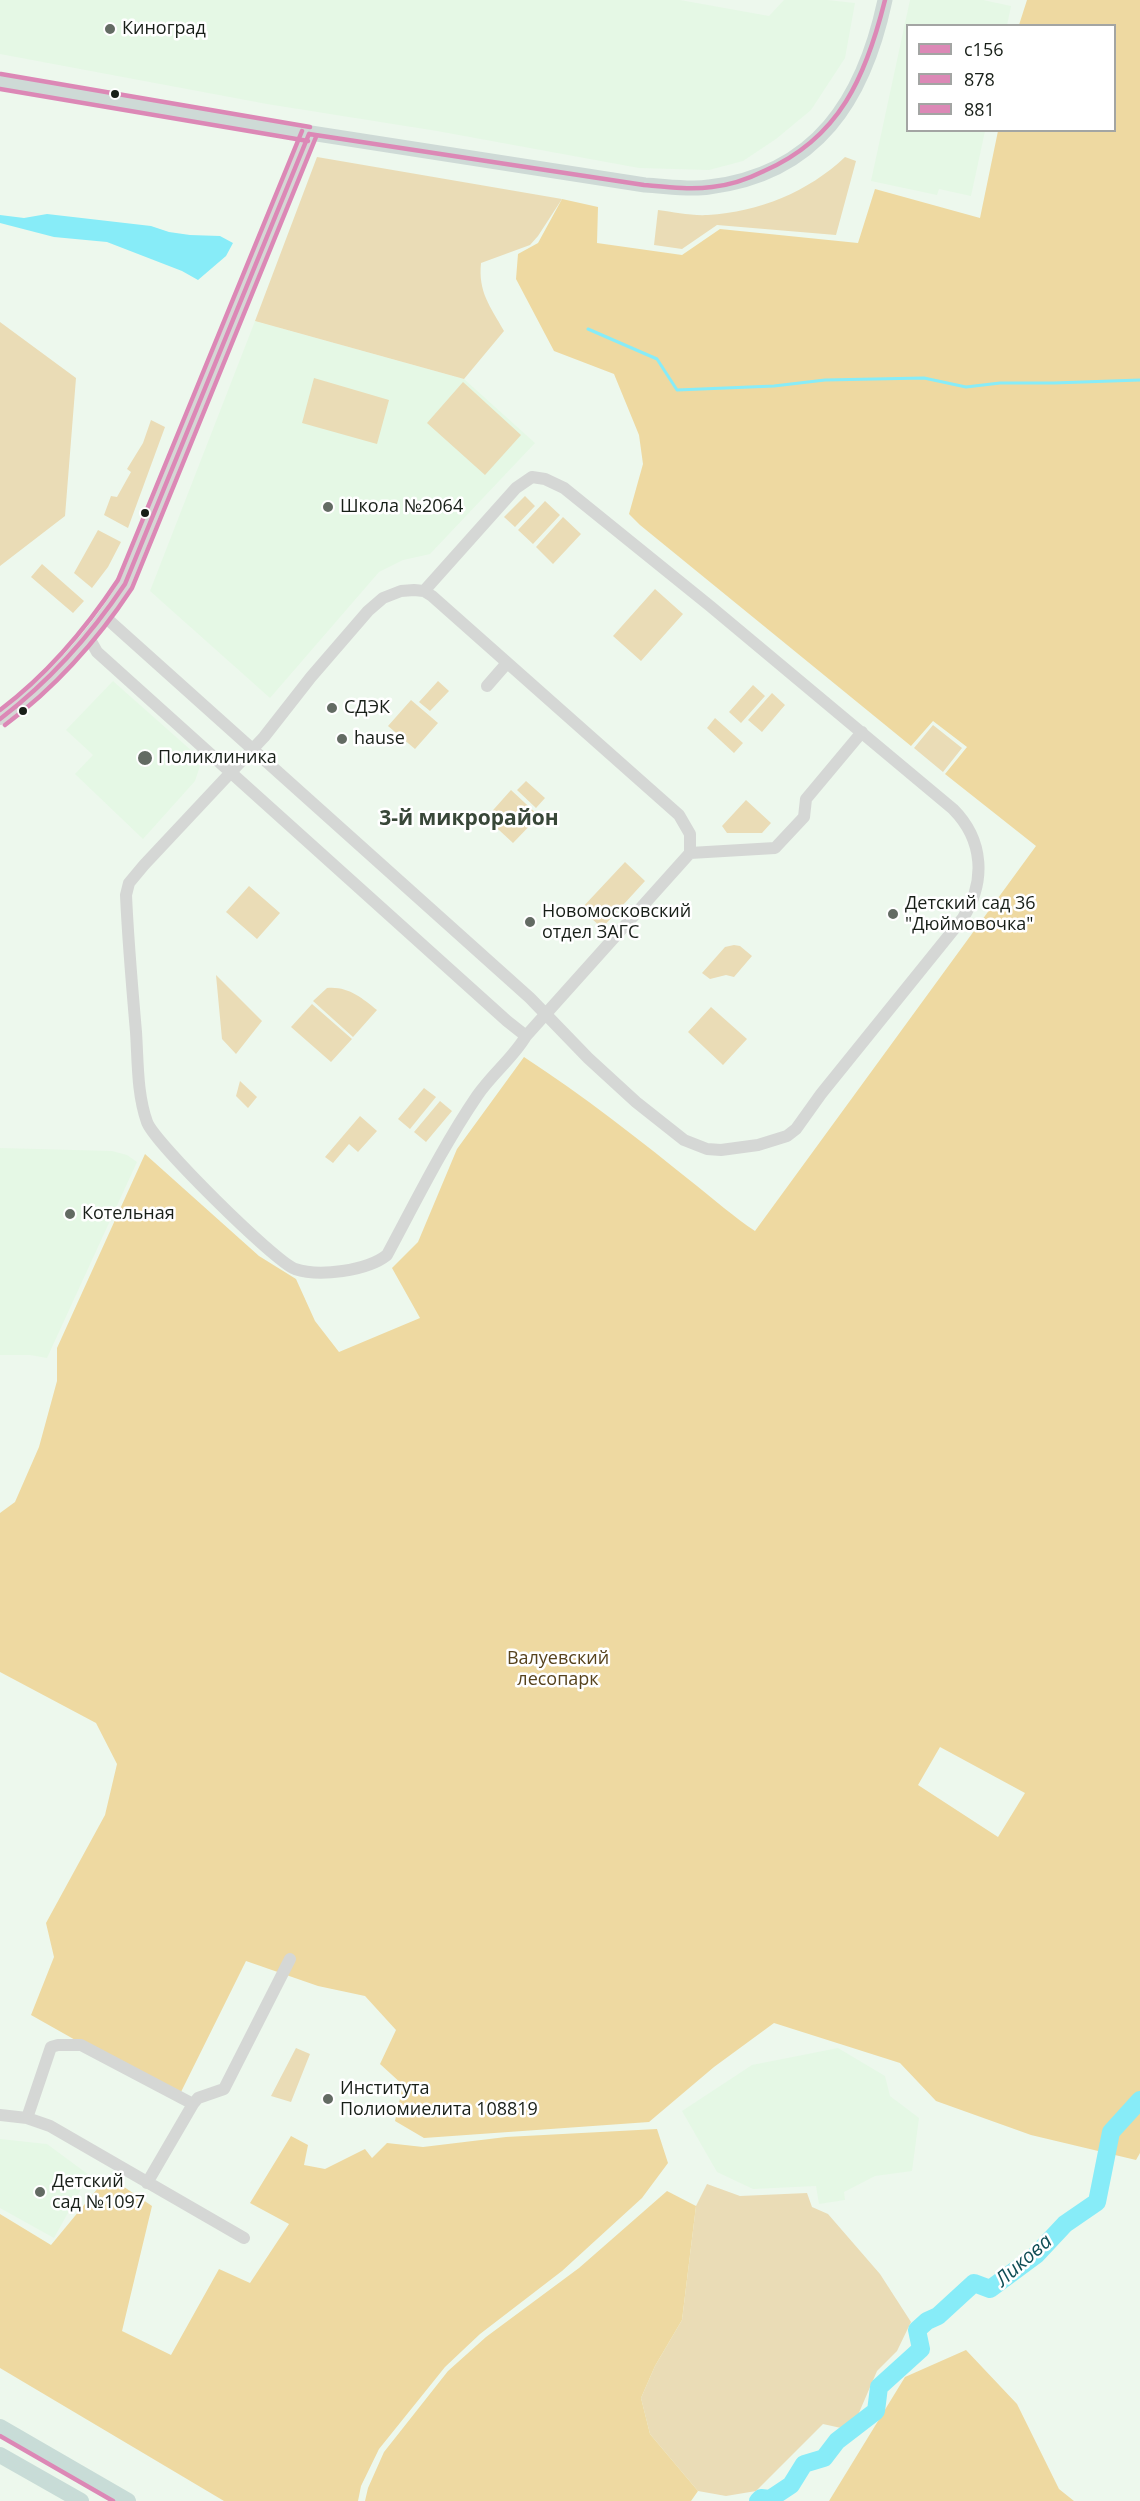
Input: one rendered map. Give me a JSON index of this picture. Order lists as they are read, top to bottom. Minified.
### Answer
{"districts":["3-й микрорайон"],"water":["Ликова"],"parks":["Валуевский лесопарк"],"places":["Киноград","Школа №2064","СДЭК","hause","Поликлиника","Детский сад 36 \"Дюймовочка\"","Новомосковский отдел ЗАГС","Котельная","Института Полиомиелита 108819","Детский сад №1097"],"lines":["transit line с156","transit line 881","transit line 878"],"legend":["с156","878","881"]}
